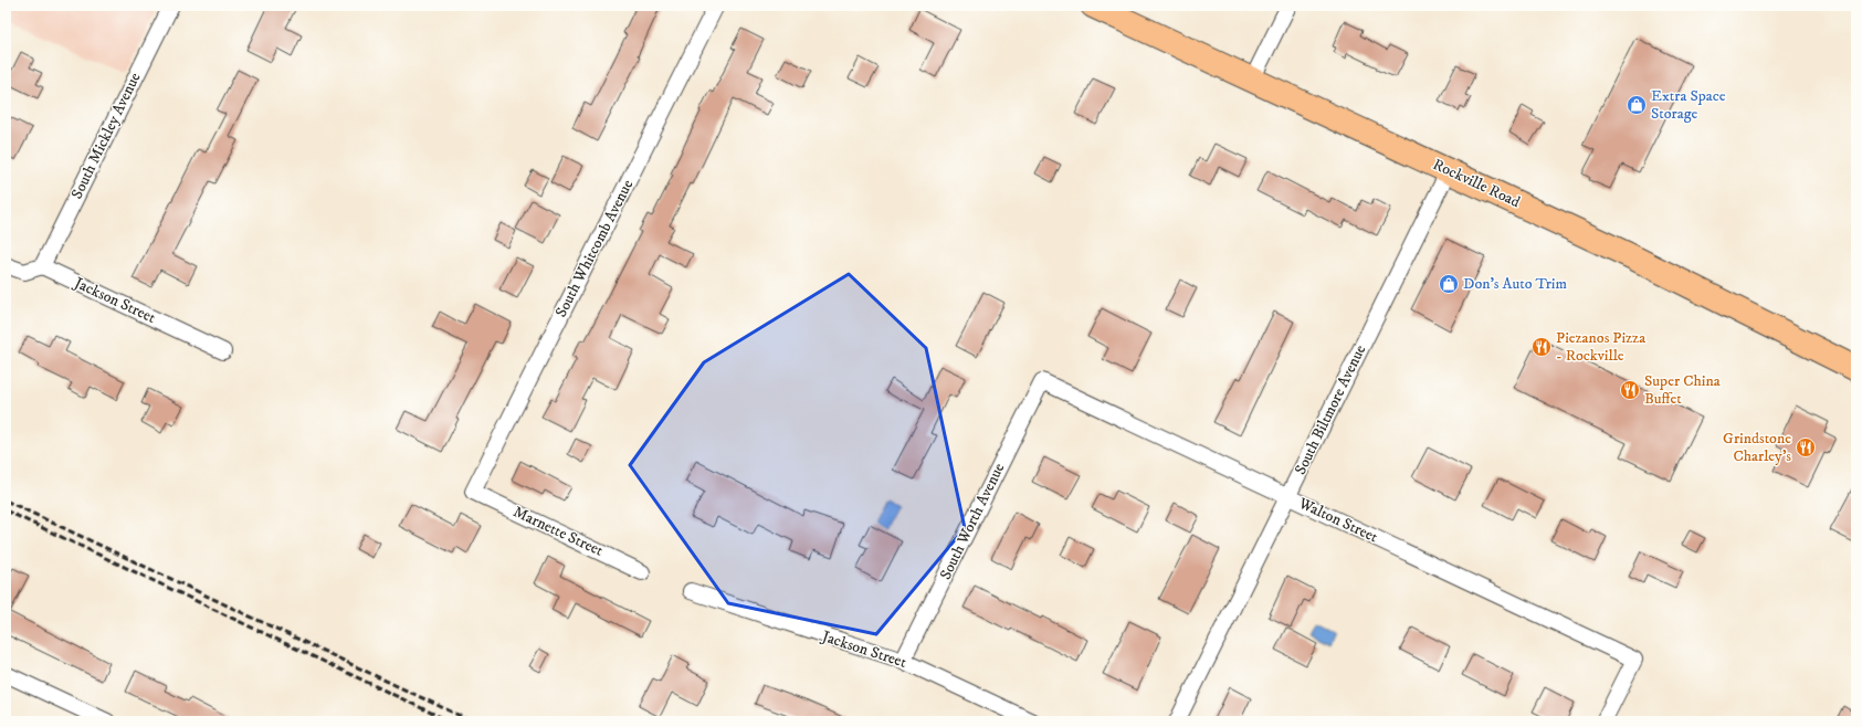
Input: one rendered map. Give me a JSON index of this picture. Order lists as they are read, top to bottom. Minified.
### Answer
{"streets":{"main road":["Rockville Road"],"street":["South Mickley Avenue","South Whitcomb Avenue","Jackson Street","South Biltmore Avenue","Walton Street","South Worth Avenue","Marnette Street"]},"crossings":[["South Mickley Avenue","Jackson Street"],["Rockville Road","South Biltmore Avenue"],["South Whitcomb Avenue","Marnette Street"],["Jackson Street","South Worth Avenue"],["South Biltmore Avenue","Walton Street"],["Walton Street","South Worth Avenue"]],"places":{"shop":["Extra Space Storage","Don's Auto Trim"],"restaurant":["Piezanos Pizza - Rockville","Super China Buffet","Grindstone Charley's"]}}
